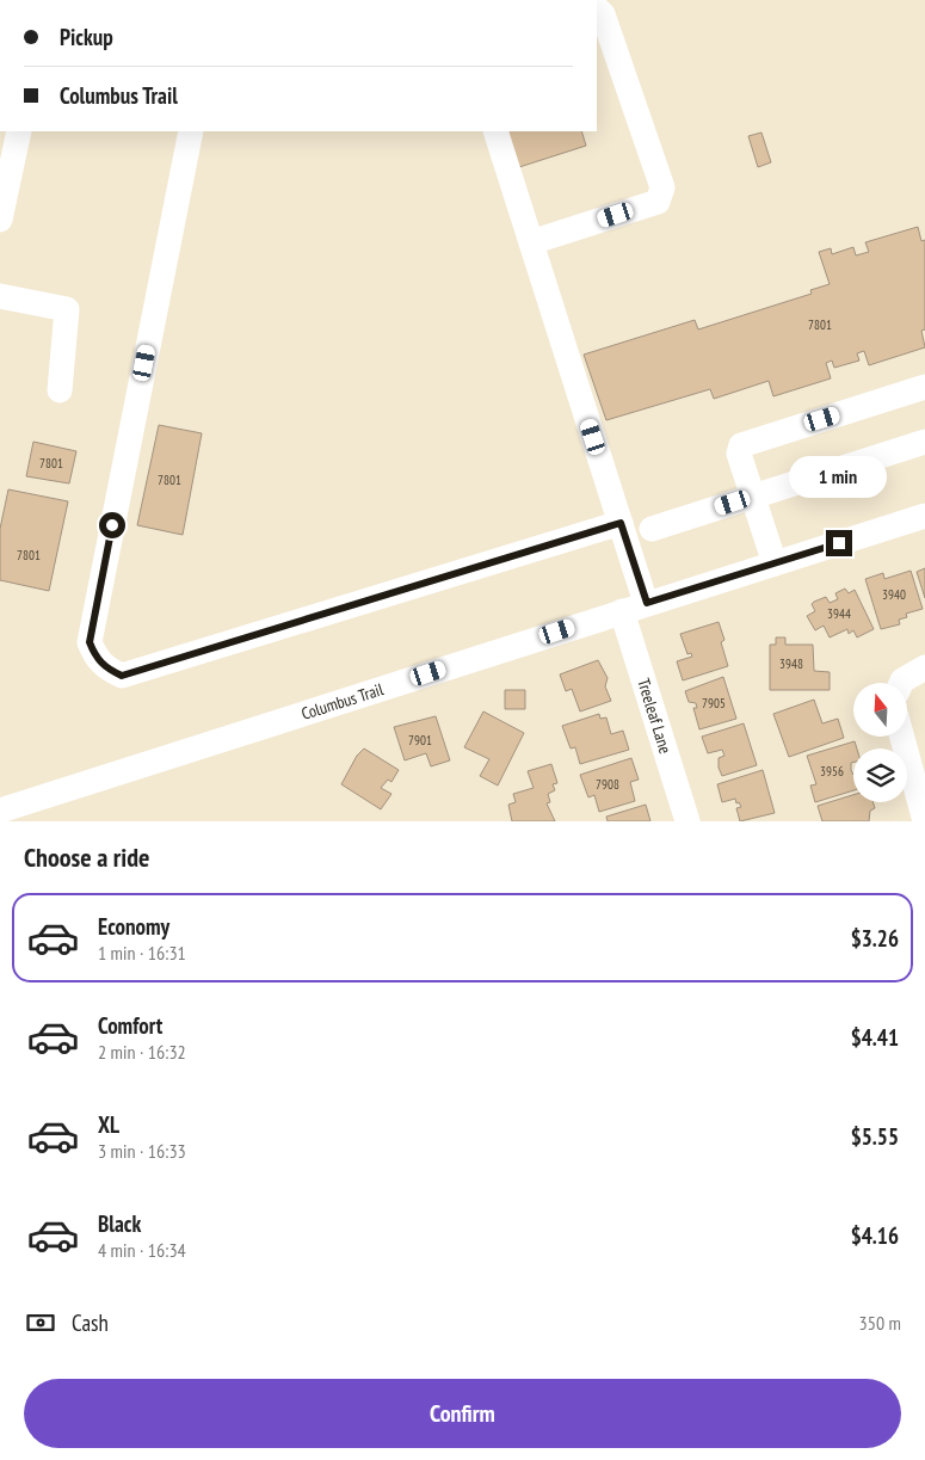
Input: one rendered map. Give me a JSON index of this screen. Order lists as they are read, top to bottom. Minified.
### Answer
{"streets":{"street":["Columbus Trail","Treeleaf Lane"]},"crossings":[["Columbus Trail","Treeleaf Lane"]],"house_numbers":["7801","7801","7801","7801","3940","3944","3948","7905","7901","3956","7908"],"north":"top","page":{"banner":["Pickup","Columbus Trail"],"bubble":"1 min","heading":"Choose a ride","list":[{"name":"Economy","note":"1 min · 16:31","value":"$3.26"},{"name":"Comfort","note":"2 min · 16:32","value":"$4.41"},{"name":"XL","note":"3 min · 16:33","value":"$5.55"},{"name":"Black","note":"4 min · 16:34","value":"$4.16"}],"pay":["Cash","350 m"],"buttons":"Confirm"}}
